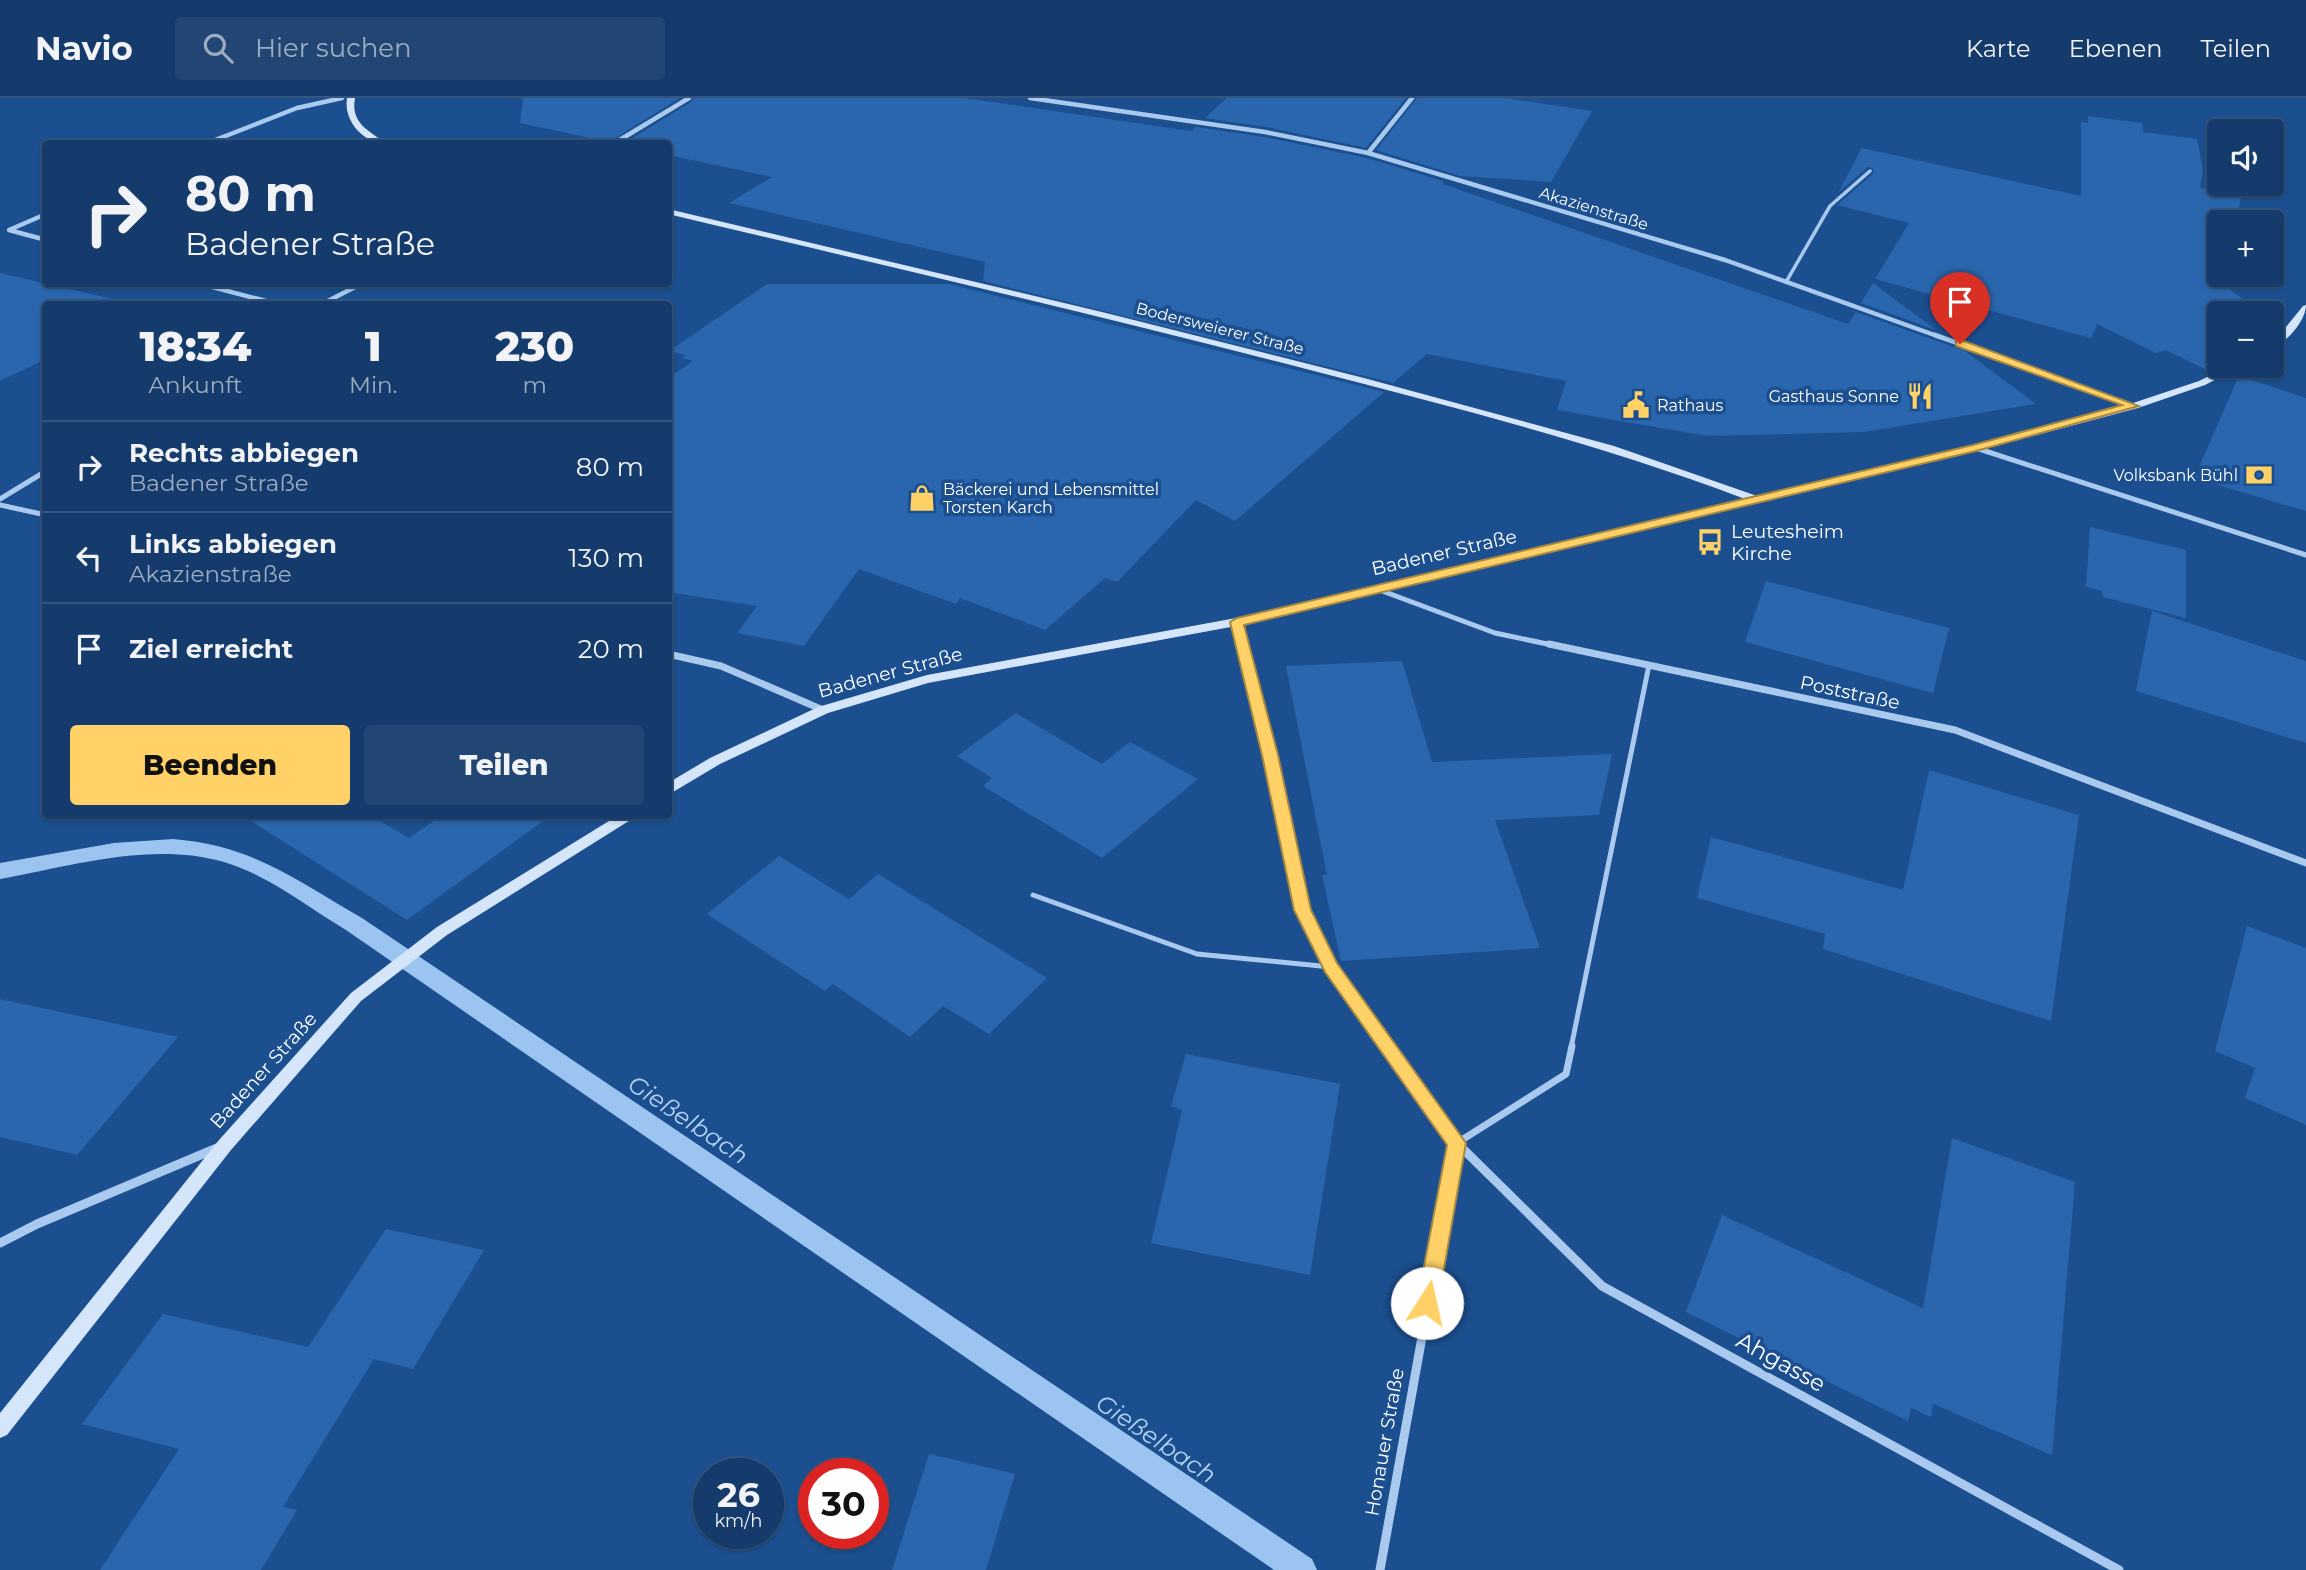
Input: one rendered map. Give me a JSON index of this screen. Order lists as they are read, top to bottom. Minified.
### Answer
{"streets":{"street":["Akazienstraße","Bodersweierer Straße","Badener Straße","Poststraße","Ahgasse","Honauer Straße"]},"crossings":[["Akazienstraße","Badener Straße"],["Bodersweierer Straße","Badener Straße"],["Badener Straße","Poststraße"],["Ahgasse","Honauer Straße"]],"water":["Gießelbach"],"places":{"restaurant":["Gasthaus Sonne"],"public building":["Rathaus"],"bank":["Volksbank Bühl"],"shop":["Bäckerei und Lebensmittel Torsten Karch"],"bus stop":["Leutesheim Kirche"]},"page":{"header":"Navio","search":"Hier suchen","nav":["Karte","Ebenen","Teilen"],"map_buttons":["+","−"],"turn":["80 m","Badener Straße"],"eta":["18:34","Ankunft","1","Min.","230","m"],"list":[{"name":"Rechts abbiegen","note":"Badener Straße","value":"80 m"},{"name":"Links abbiegen","note":"Akazienstraße","value":"130 m"},{"name":"Ziel erreicht","value":"20 m"}],"buttons":["Beenden","Teilen"],"speed":"26 km/h","limit":"30"}}
